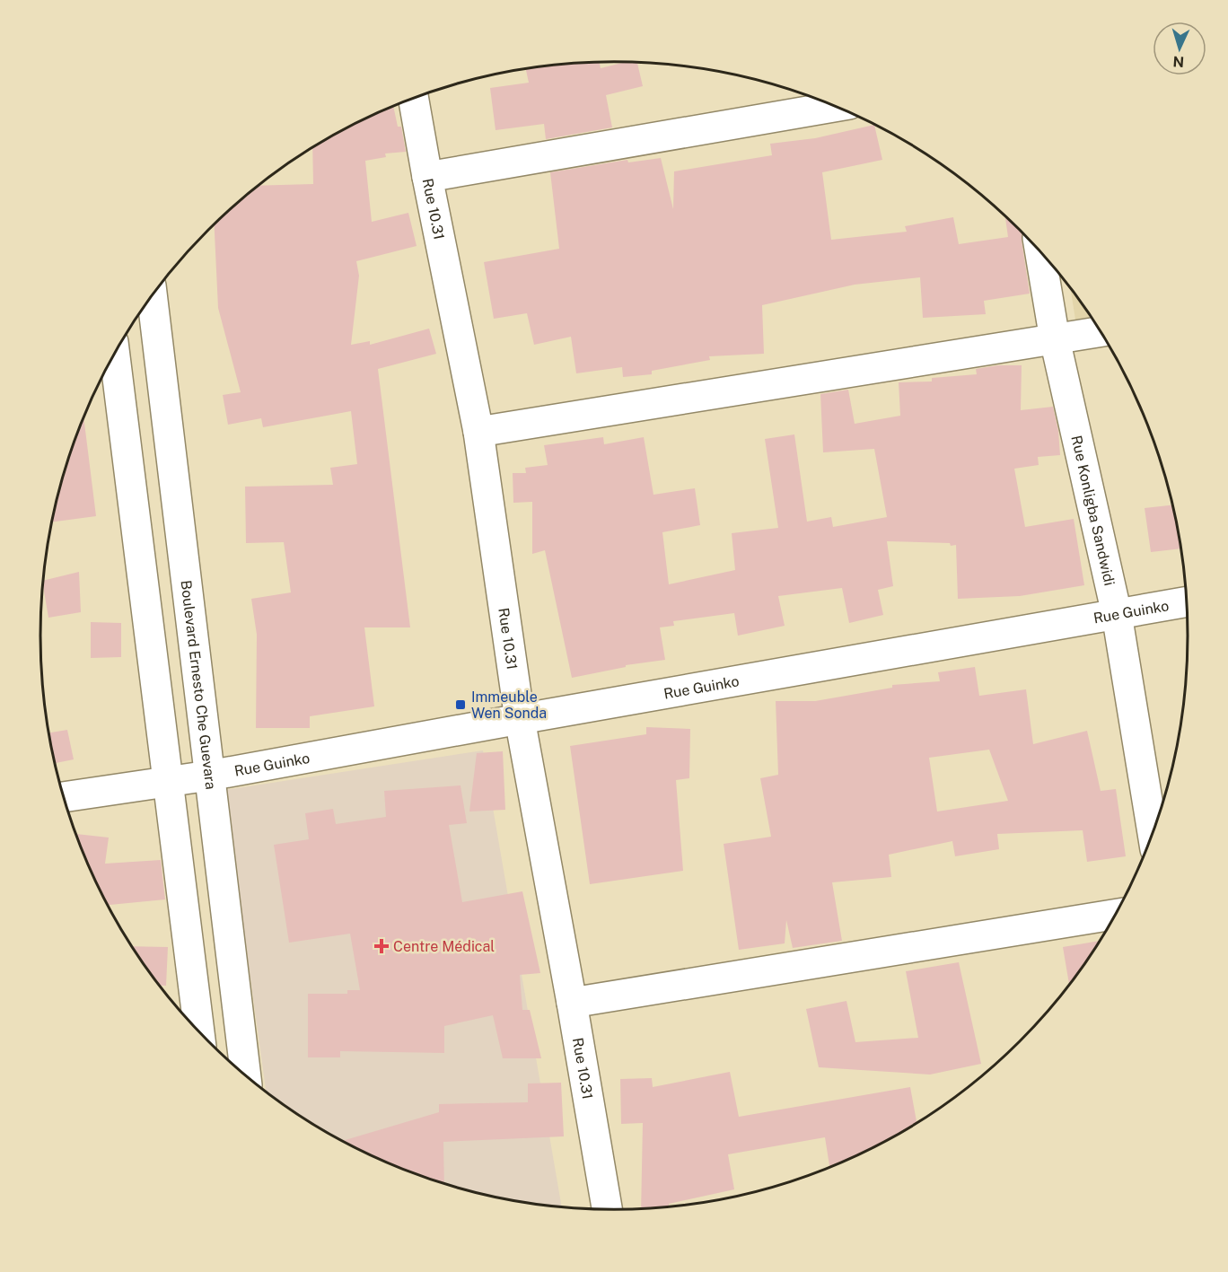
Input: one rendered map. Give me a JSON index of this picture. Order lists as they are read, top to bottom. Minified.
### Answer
{"streets":{"street":["Rue 10.31","Rue Konligba Sandwidi","Rue Guinko","Boulevard Ernesto Che Guevara"]},"crossings":[["Rue 10.31","Rue Guinko"],["Rue Konligba Sandwidi","Rue Guinko"],["Rue Guinko","Boulevard Ernesto Che Guevara"]],"places":{"transit":["Immeuble Wen Sonda"],"health":["Centre Médical"]},"north":"bottom"}
